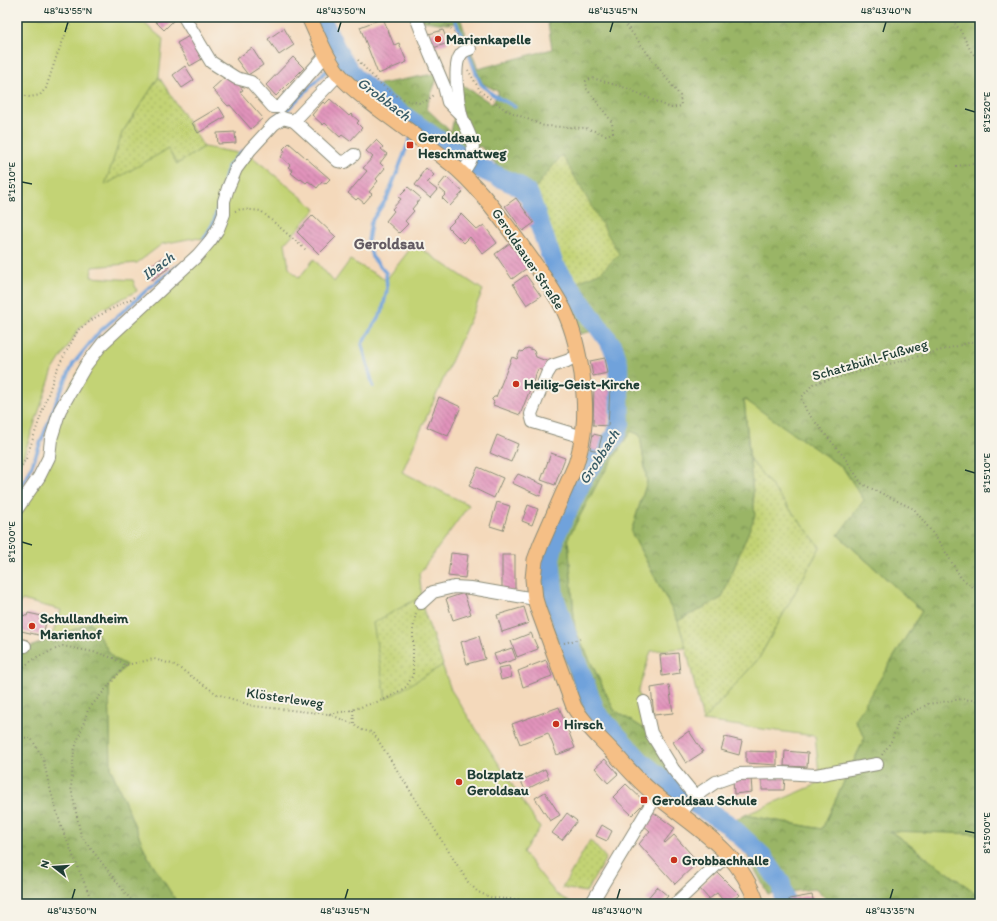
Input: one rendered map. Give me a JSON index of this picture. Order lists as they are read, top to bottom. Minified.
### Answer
{"streets":{"main road":["Geroldsauer Straße"],"path":["Schatzbühl-Fußweg","Klösterleweg"]},"districts":["Geroldsau"],"water":["Grobbach","Ibach"],"places":{"other":["Marienkapelle","Heilig-Geist-Kirche","Schullandheim Marienhof","Hirsch","Bolzplatz Geroldsau","Grobbachhalle"],"transit":["Geroldsau Heschmattweg","Geroldsau Schule"]},"north":"left","coordinates":["48°43'55\"N","48°43'50\"N","48°43'45\"N","48°43'40\"N","8°15'20\"E","8°15'10\"E","8°15'00\"E","48°43'35\"N"]}
